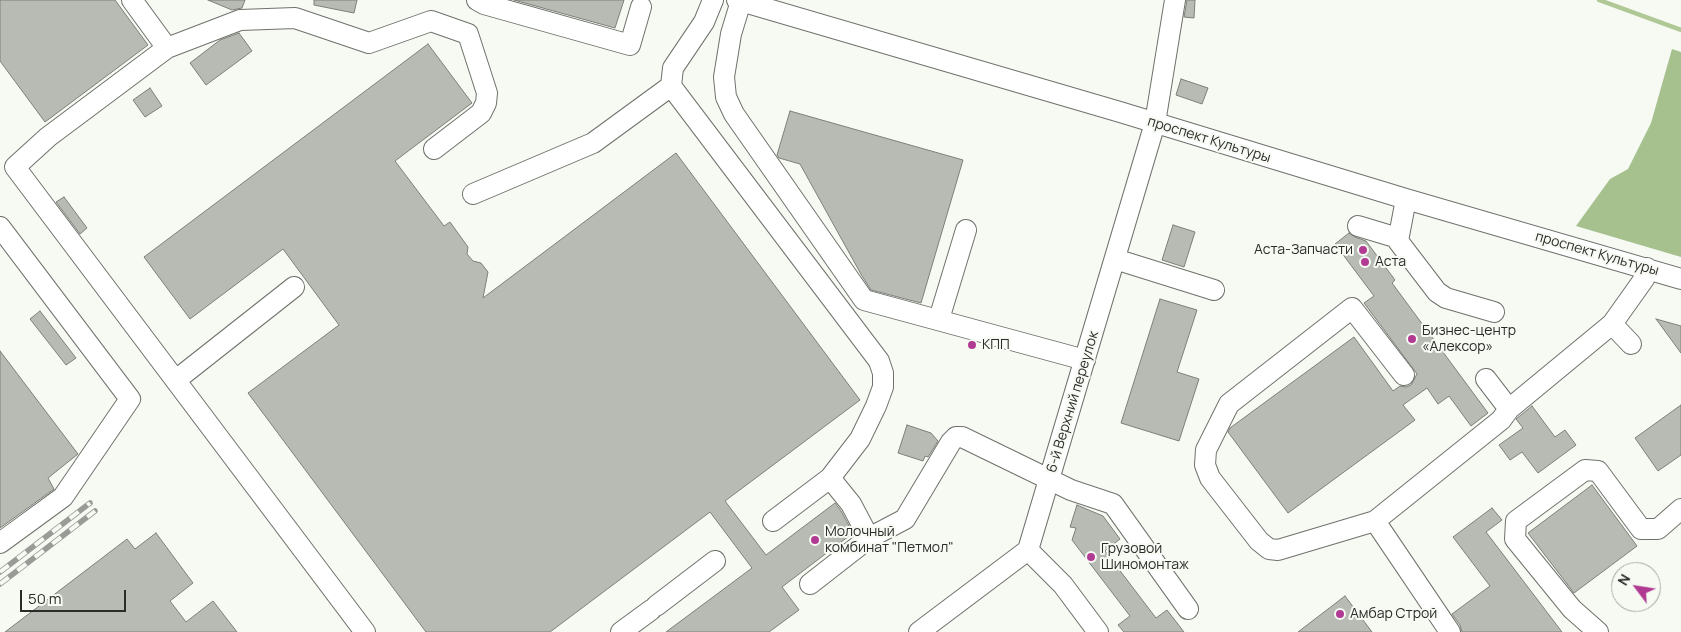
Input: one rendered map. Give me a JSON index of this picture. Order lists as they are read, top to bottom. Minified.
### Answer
{"streets":{"street":["проспект Культуры","6-й Верхний переулок"]},"crossings":[["проспект Культуры","6-й Верхний переулок"]],"places":["Аста-Запчасти","Аста","Бизнес-центр «Алексор»","КПП","Молочный комбинат \"Петмол\"","Грузовой Шиномонтаж","Амбар Строй"],"scale_bar":"50 m","north":"top left"}
